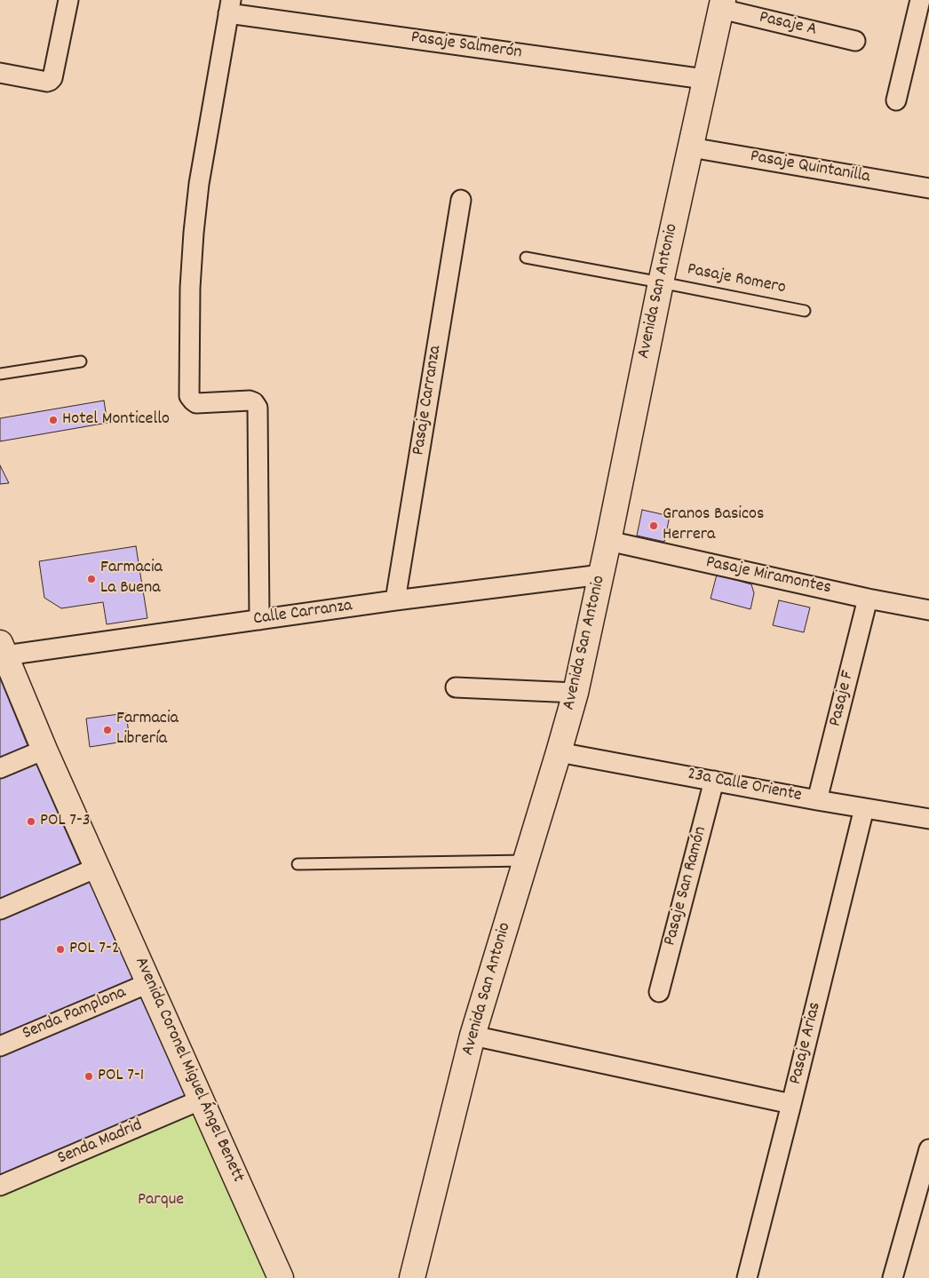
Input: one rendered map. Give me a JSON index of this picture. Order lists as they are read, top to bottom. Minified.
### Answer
{"streets":{"street":["Pasaje A","Pasaje Salmerón","Pasaje Quintanilla","Avenida San Antonio","Pasaje Carranza","Pasaje Miramontes","Calle Carranza","Pasaje F","23a Calle Oriente","Pasaje San Ramón","Senda Pamplona","Pasaje Arias","Avenida Coronel Miguel Ángel Benett","Senda Madrid"],"lane":["Pasaje Romero"]},"crossings":[["Pasaje A","Avenida San Antonio"],["Pasaje Salmerón","Avenida San Antonio"],["Pasaje Quintanilla","Avenida San Antonio"],["Pasaje Romero","Avenida San Antonio"],["Avenida San Antonio","Pasaje Miramontes"],["Avenida San Antonio","Calle Carranza"],["Avenida San Antonio","23a Calle Oriente"],["Pasaje Carranza","Calle Carranza"],["Pasaje Miramontes","Pasaje F"],["Calle Carranza","Avenida Coronel Miguel Ángel Benett"],["Pasaje F","23a Calle Oriente"],["23a Calle Oriente","Pasaje San Ramón"],["23a Calle Oriente","Pasaje Arias"],["Senda Pamplona","Avenida Coronel Miguel Ángel Benett"],["Avenida Coronel Miguel Ángel Benett","Senda Madrid"]],"parks":["Parque"],"places":["Hotel Monticello","Granos Basicos Herrera","Farmacia La Buena","Farmacia Librería","POL 7-3","POL 7-2","POL 7-1"]}
